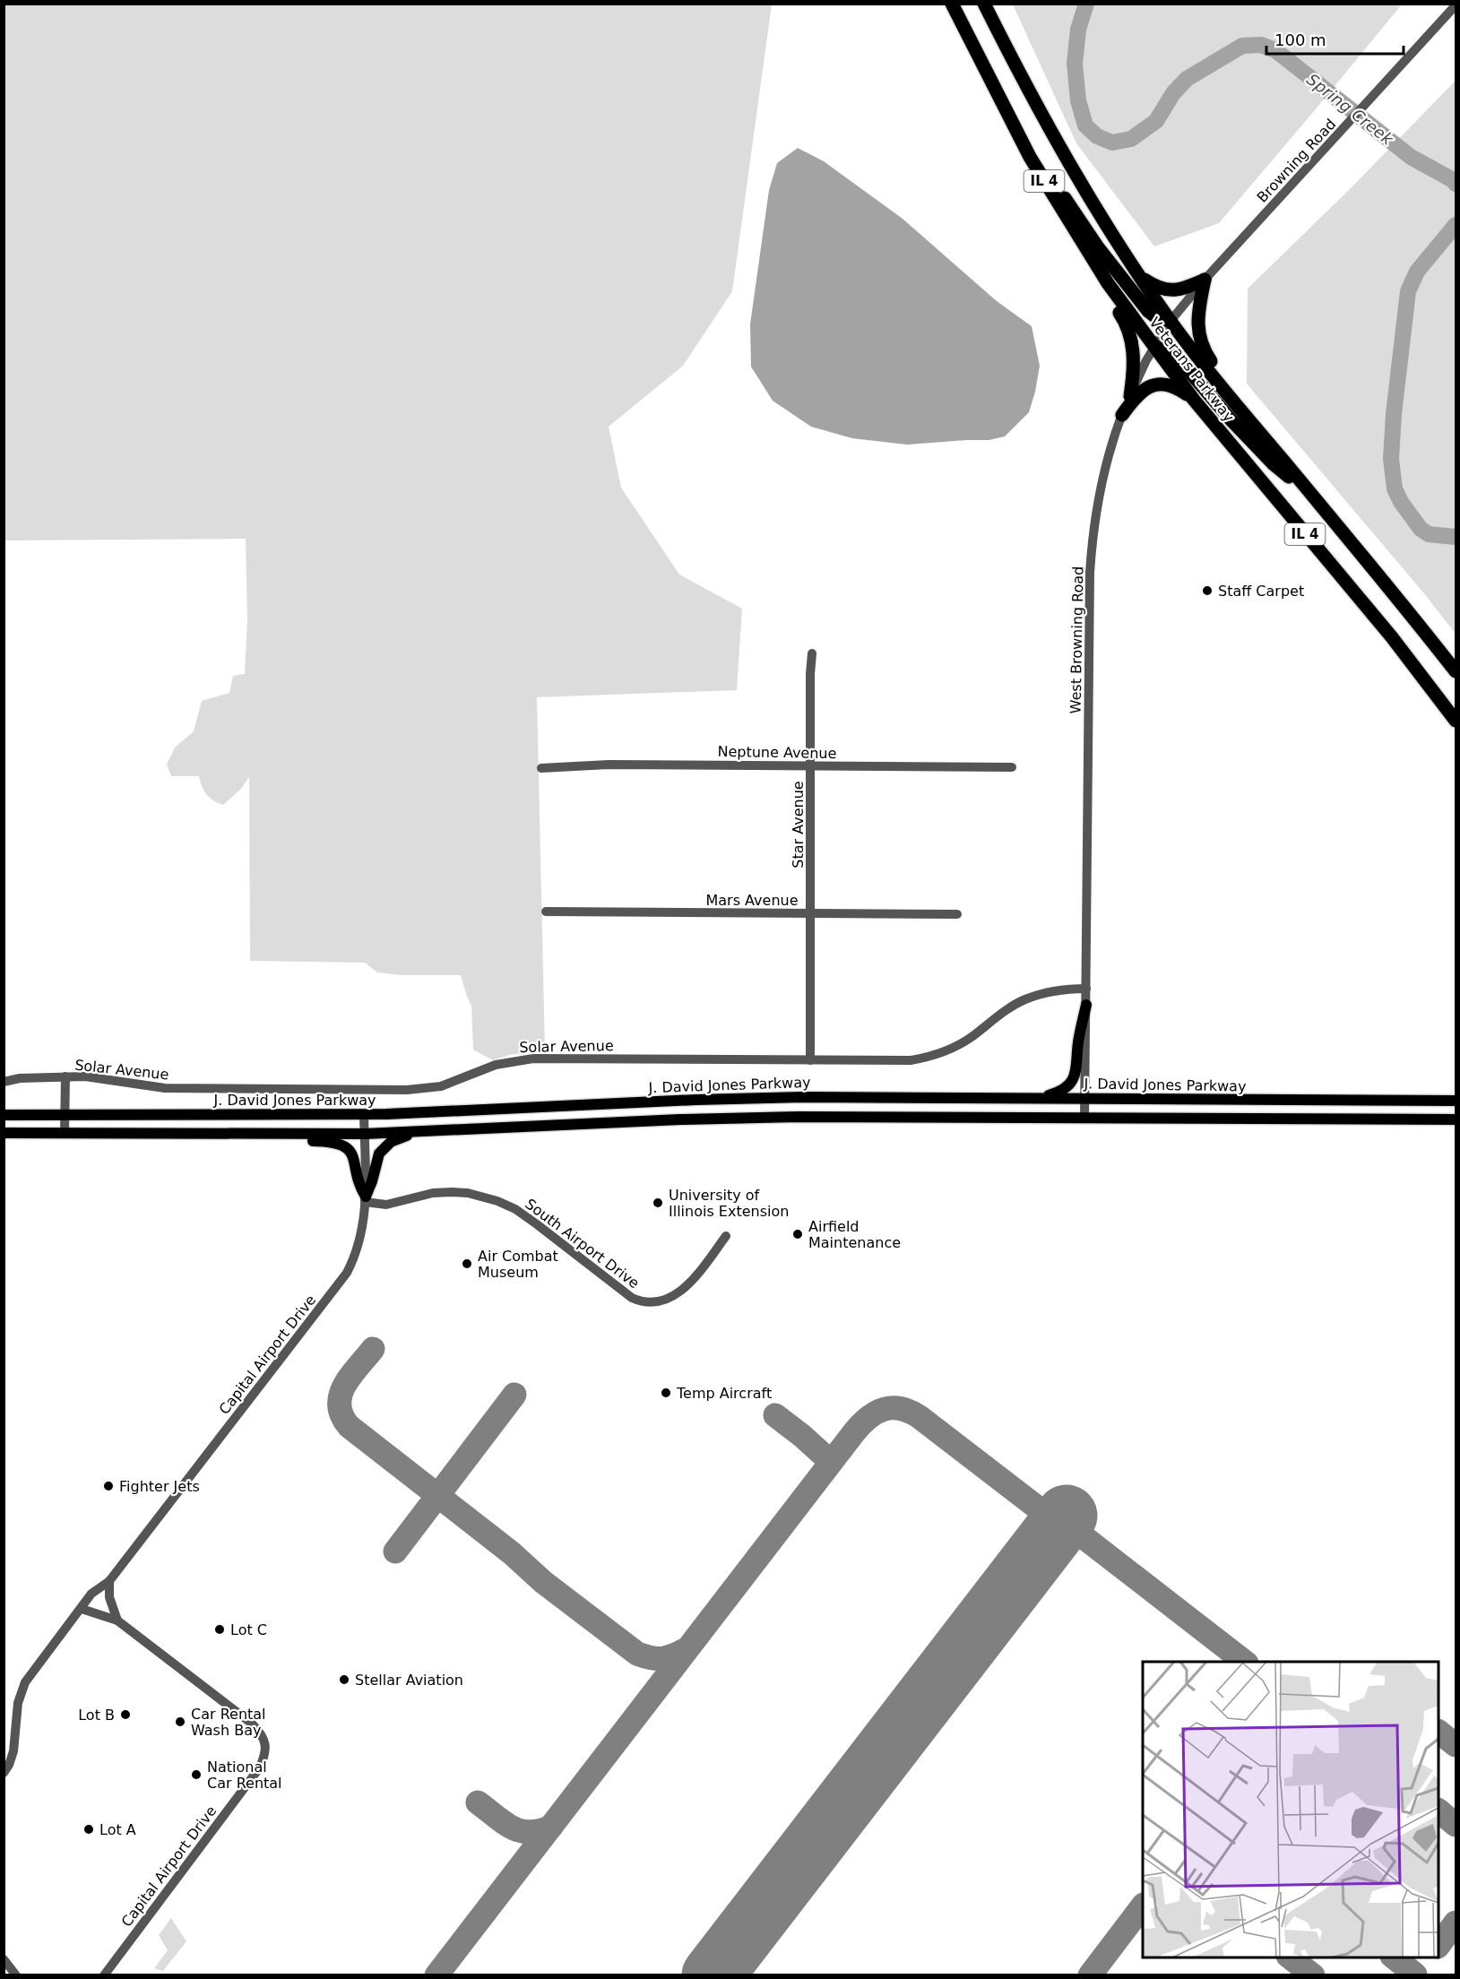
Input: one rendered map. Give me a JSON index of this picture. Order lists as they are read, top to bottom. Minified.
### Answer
{"streets":{"highway":["IL 4","Veterans Parkway"],"main road":["J. David Jones Parkway"],"street":["Browning Road","West Browning Road","Neptune Avenue","Star Avenue","Mars Avenue","Solar Avenue","South Airport Drive","Capital Airport Drive"]},"crossings":[["Browning Road","West Browning Road"],["Veterans Parkway","West Browning Road"],["West Browning Road","Solar Avenue"],["West Browning Road","J. David Jones Parkway"],["Neptune Avenue","Star Avenue"],["Star Avenue","Mars Avenue"],["Star Avenue","Solar Avenue"],["J. David Jones Parkway","Capital Airport Drive"],["South Airport Drive","Capital Airport Drive"]],"water":["Spring Creek"],"places":["Staff Carpet","University of Illinois Extension","Airfield Maintenance","Air Combat Museum","Temp Aircraft","Fighter Jets","Lot C","Stellar Aviation","Lot B","Car Rental Wash Bay","National Car Rental","Lot A"],"scale_bar":"100 m"}
